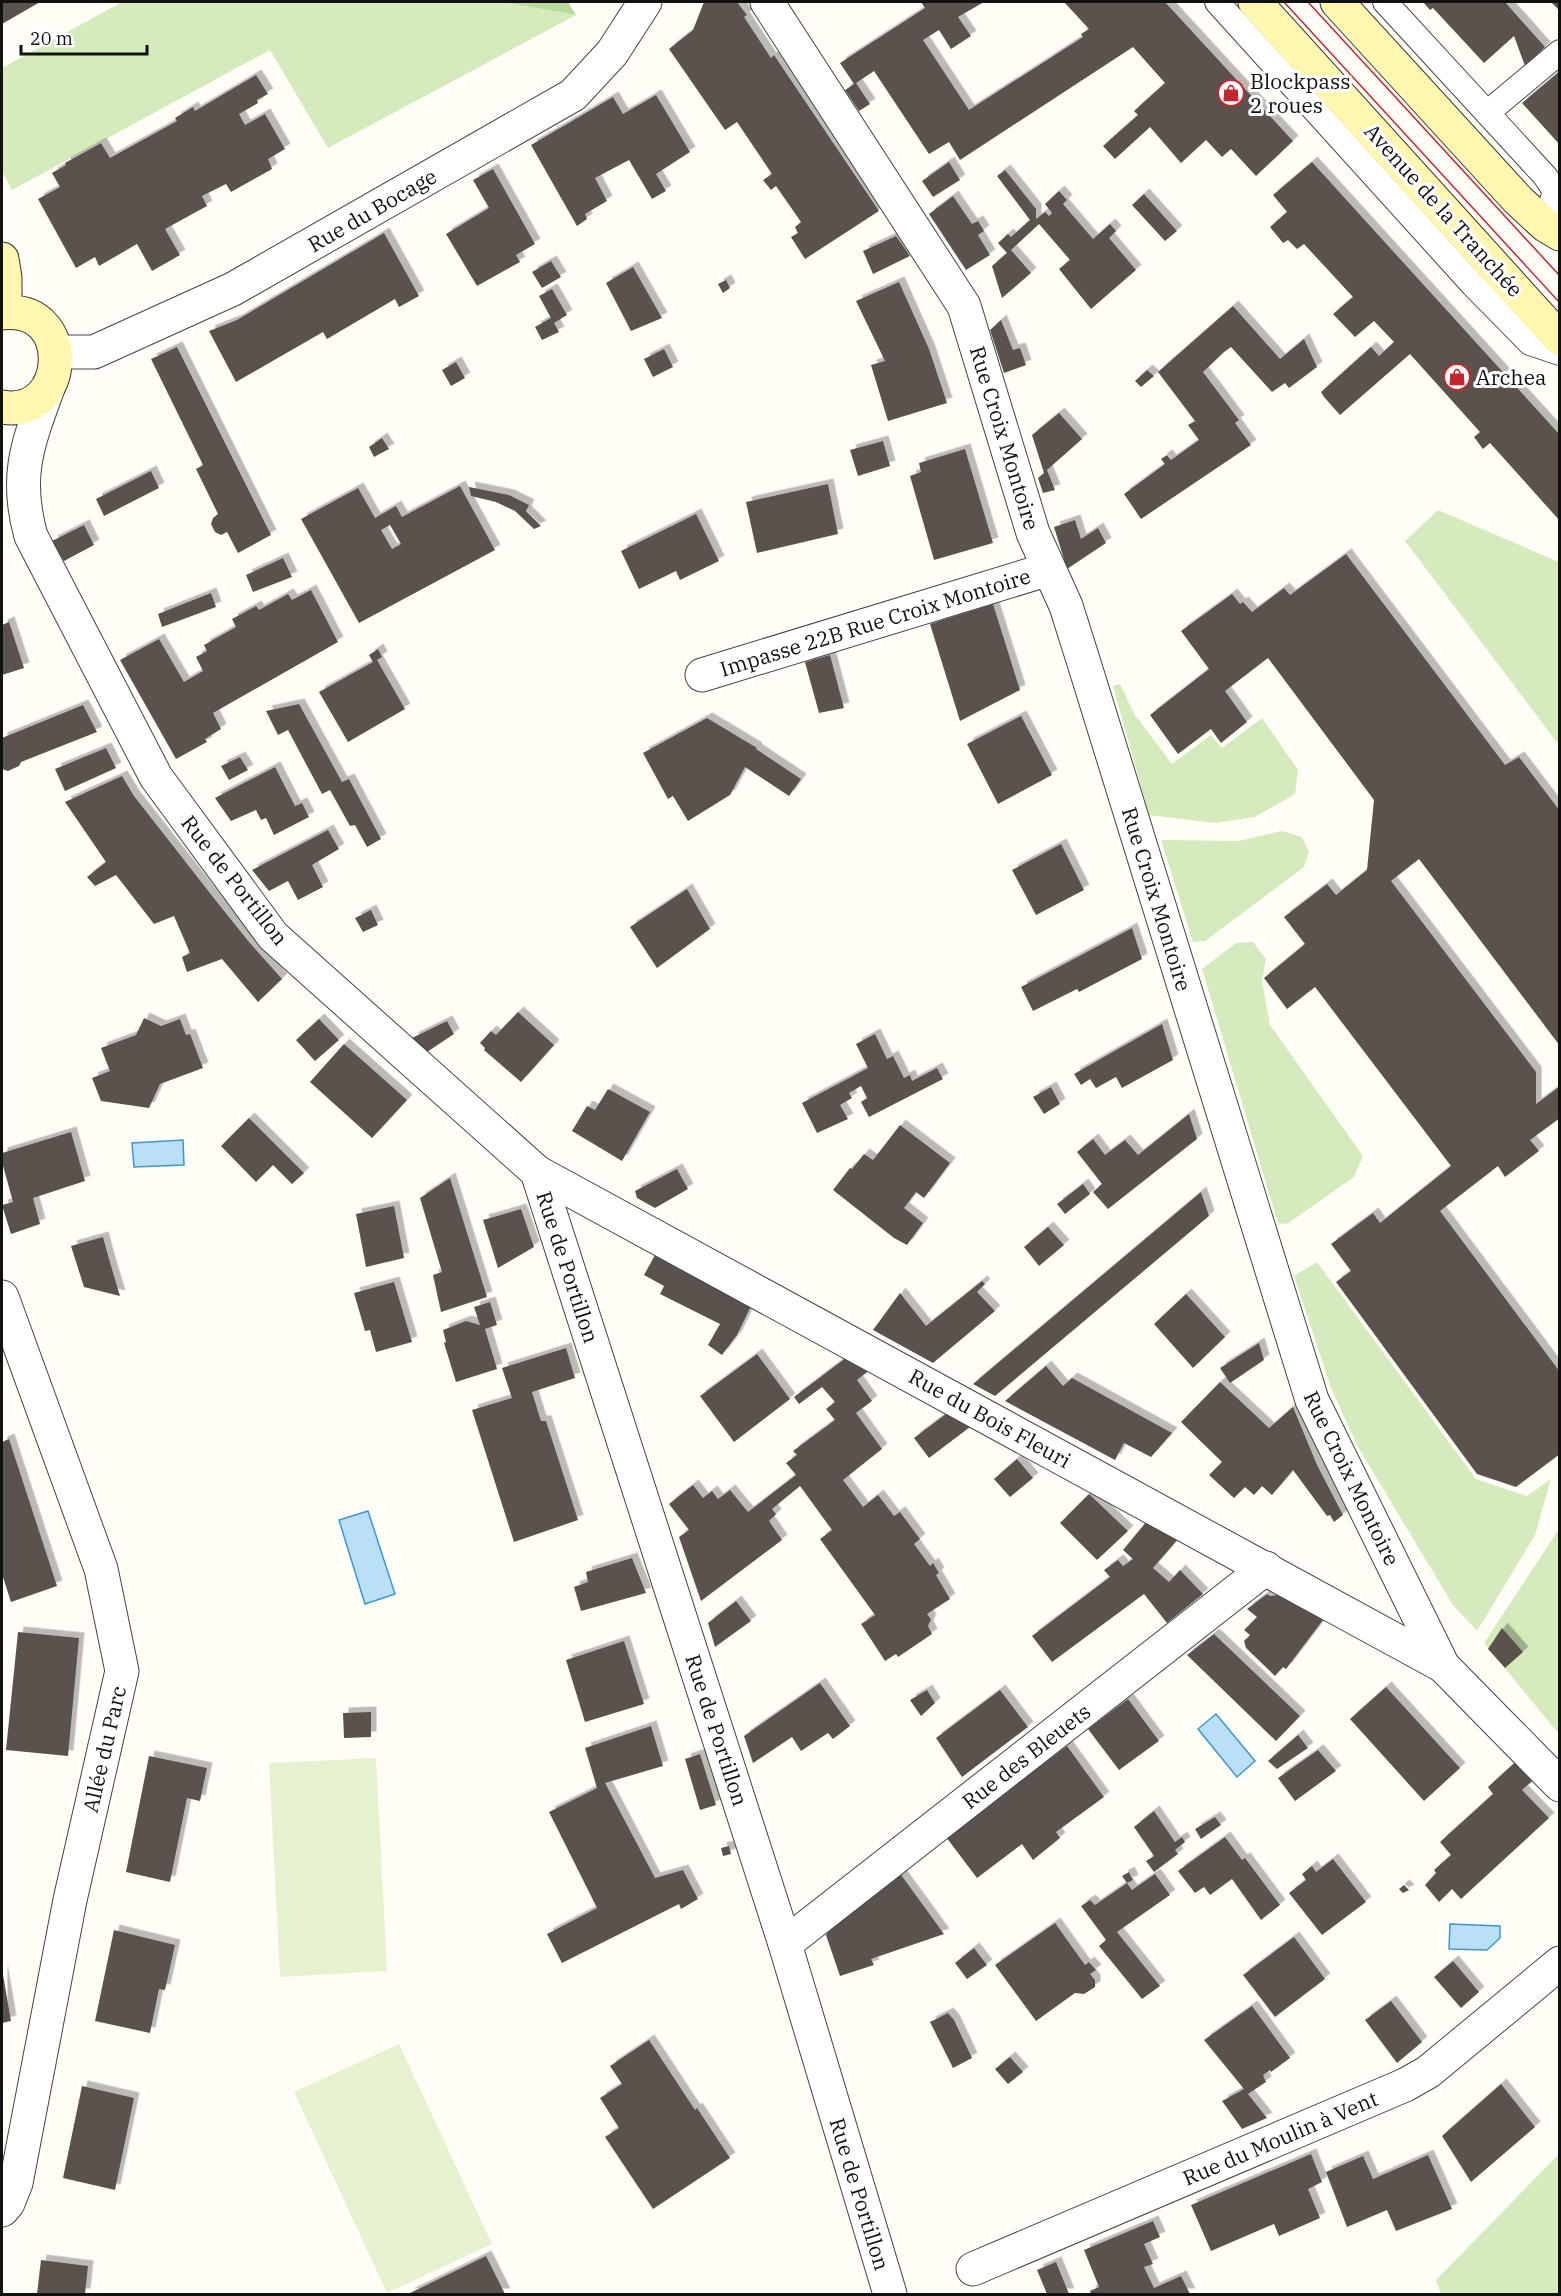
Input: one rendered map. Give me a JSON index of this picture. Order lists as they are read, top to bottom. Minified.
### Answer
{"streets":{"main road":["Avenue de la Tranchée"],"street":["Rue du Bocage","Rue Croix Montoire","Impasse 22B Rue Croix Montoire","Rue de Portillon","Rue du Bois Fleuri","Allée du Parc","Rue des Bleuets","Rue du Moulin à Vent"]},"crossings":[["Rue Croix Montoire","Impasse 22B Rue Croix Montoire"],["Rue Croix Montoire","Rue du Bois Fleuri"],["Rue de Portillon","Rue du Bois Fleuri"],["Rue de Portillon","Rue des Bleuets"],["Rue du Bois Fleuri","Rue des Bleuets"]],"places":{"shop":["Blockpass 2 roues","Archea"]},"scale_bar":"20 m"}
